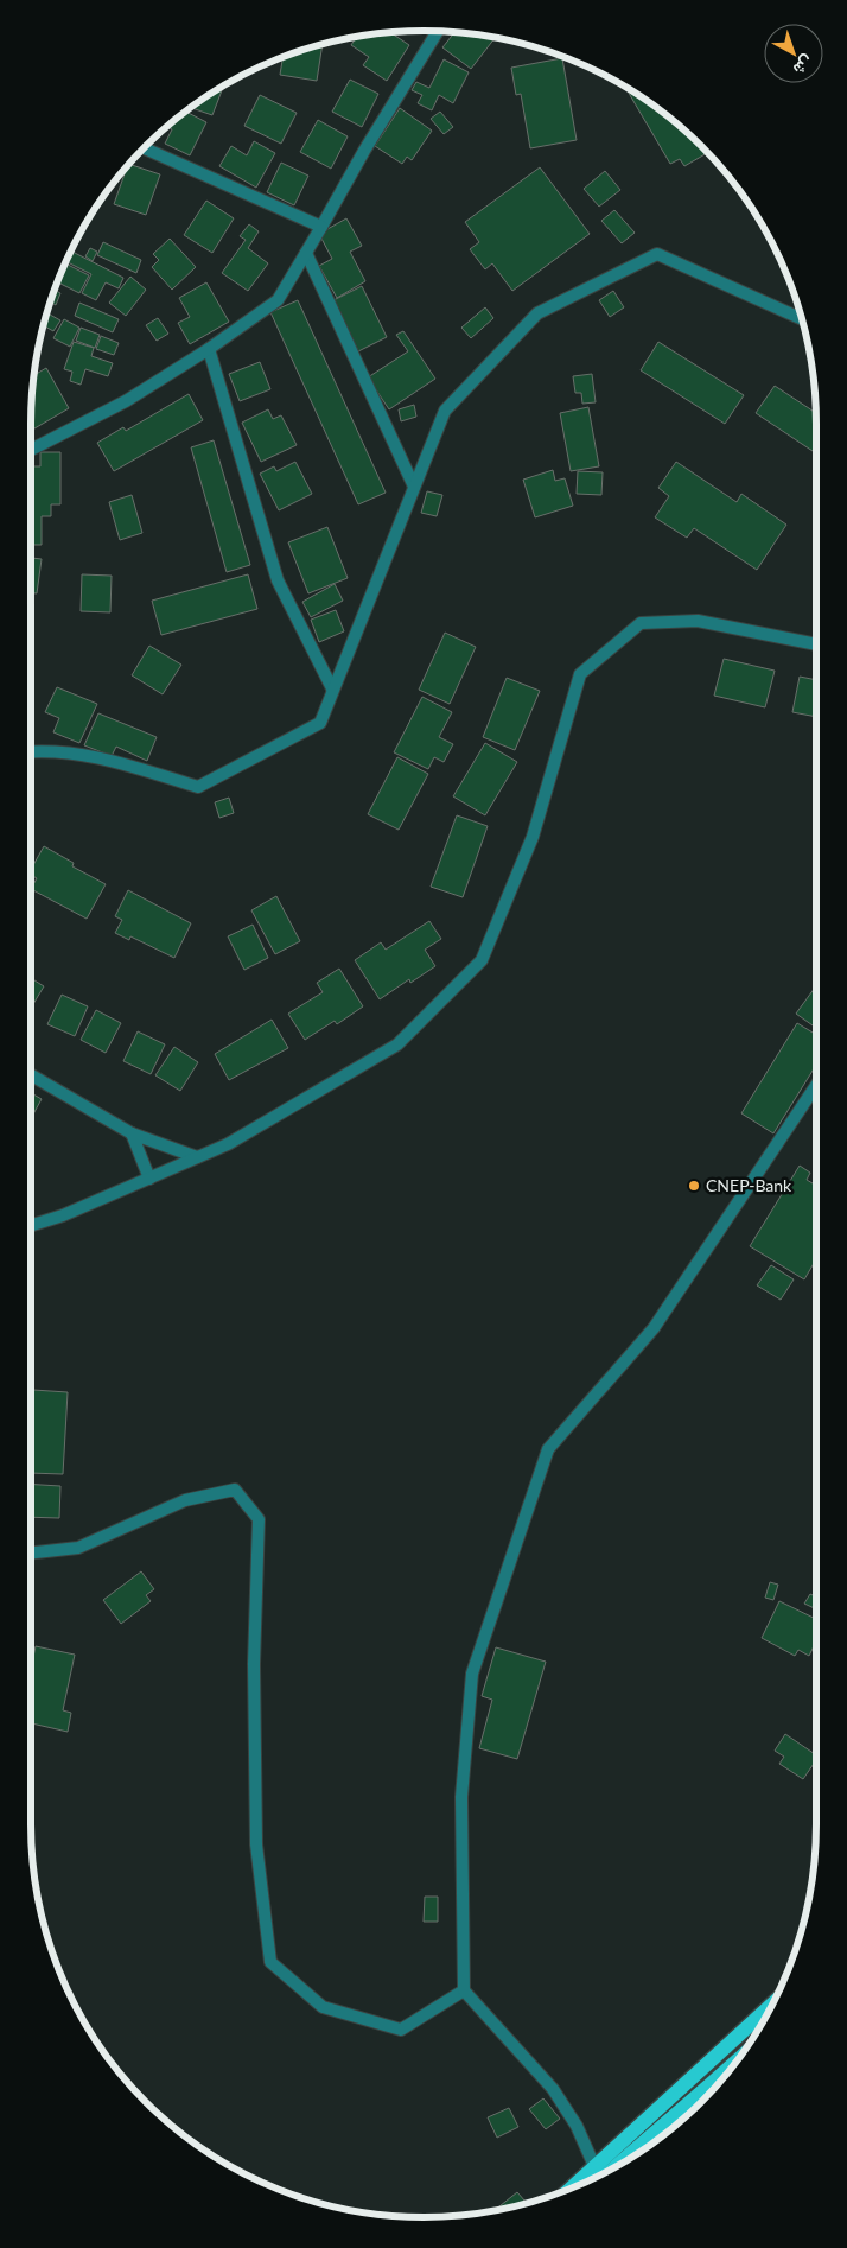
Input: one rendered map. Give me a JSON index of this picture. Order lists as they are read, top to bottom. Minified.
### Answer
{"places":["CNEP-Bank"],"north":"bottom right"}
